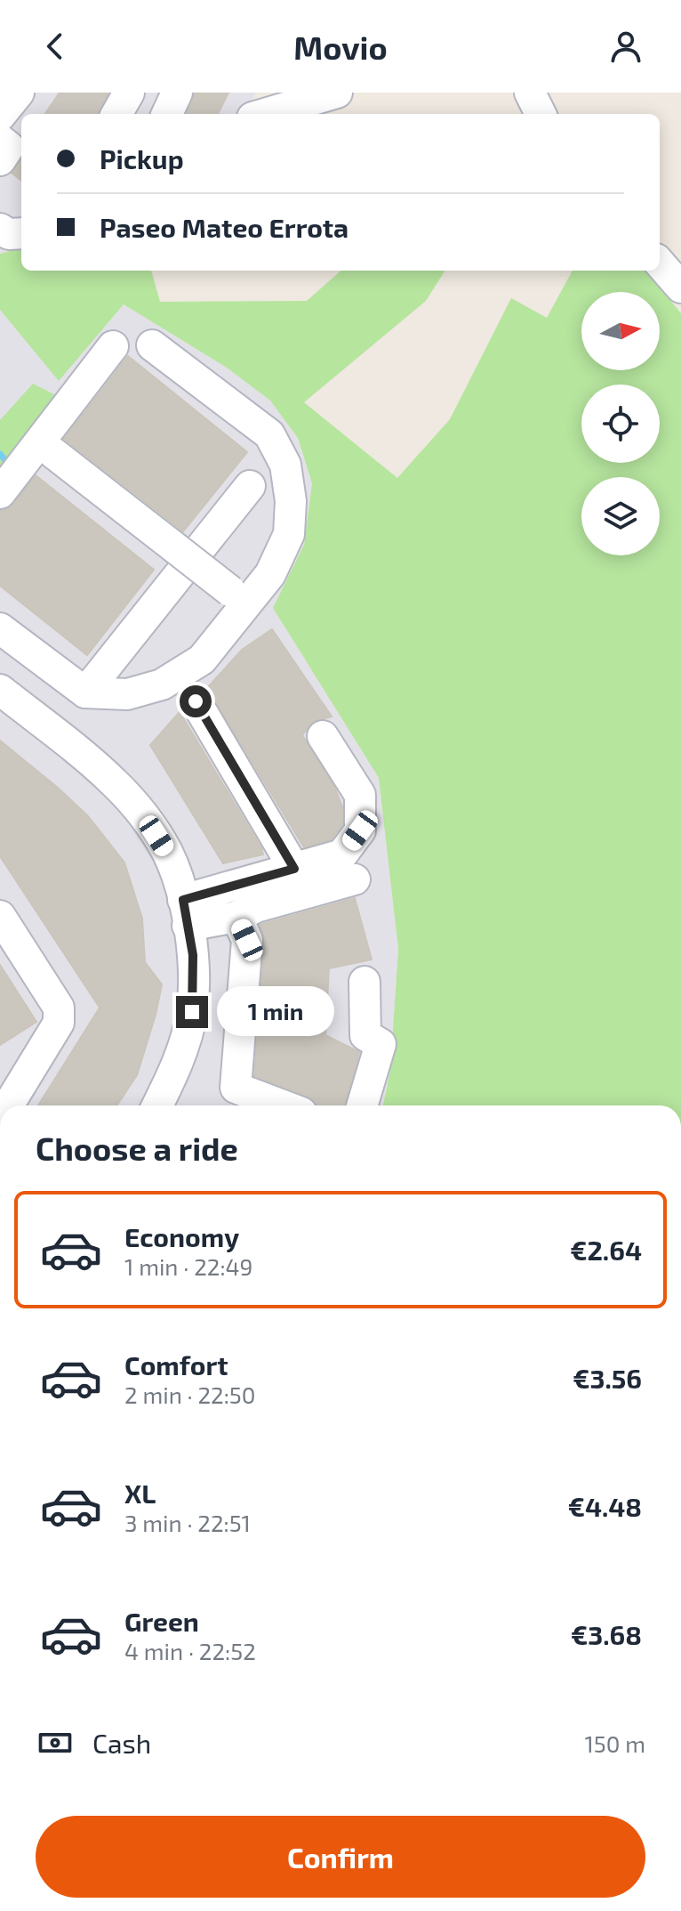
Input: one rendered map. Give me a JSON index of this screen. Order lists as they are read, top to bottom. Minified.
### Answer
{"north":"right","page":{"header":"Movio","banner":["Pickup","Paseo Mateo Errota"],"bubble":"1 min","heading":"Choose a ride","list":[{"name":"Economy","note":"1 min · 22:49","value":"€2.64"},{"name":"Comfort","note":"2 min · 22:50","value":"€3.56"},{"name":"XL","note":"3 min · 22:51","value":"€4.48"},{"name":"Green","note":"4 min · 22:52","value":"€3.68"}],"pay":["Cash","150 m"],"buttons":"Confirm"}}
